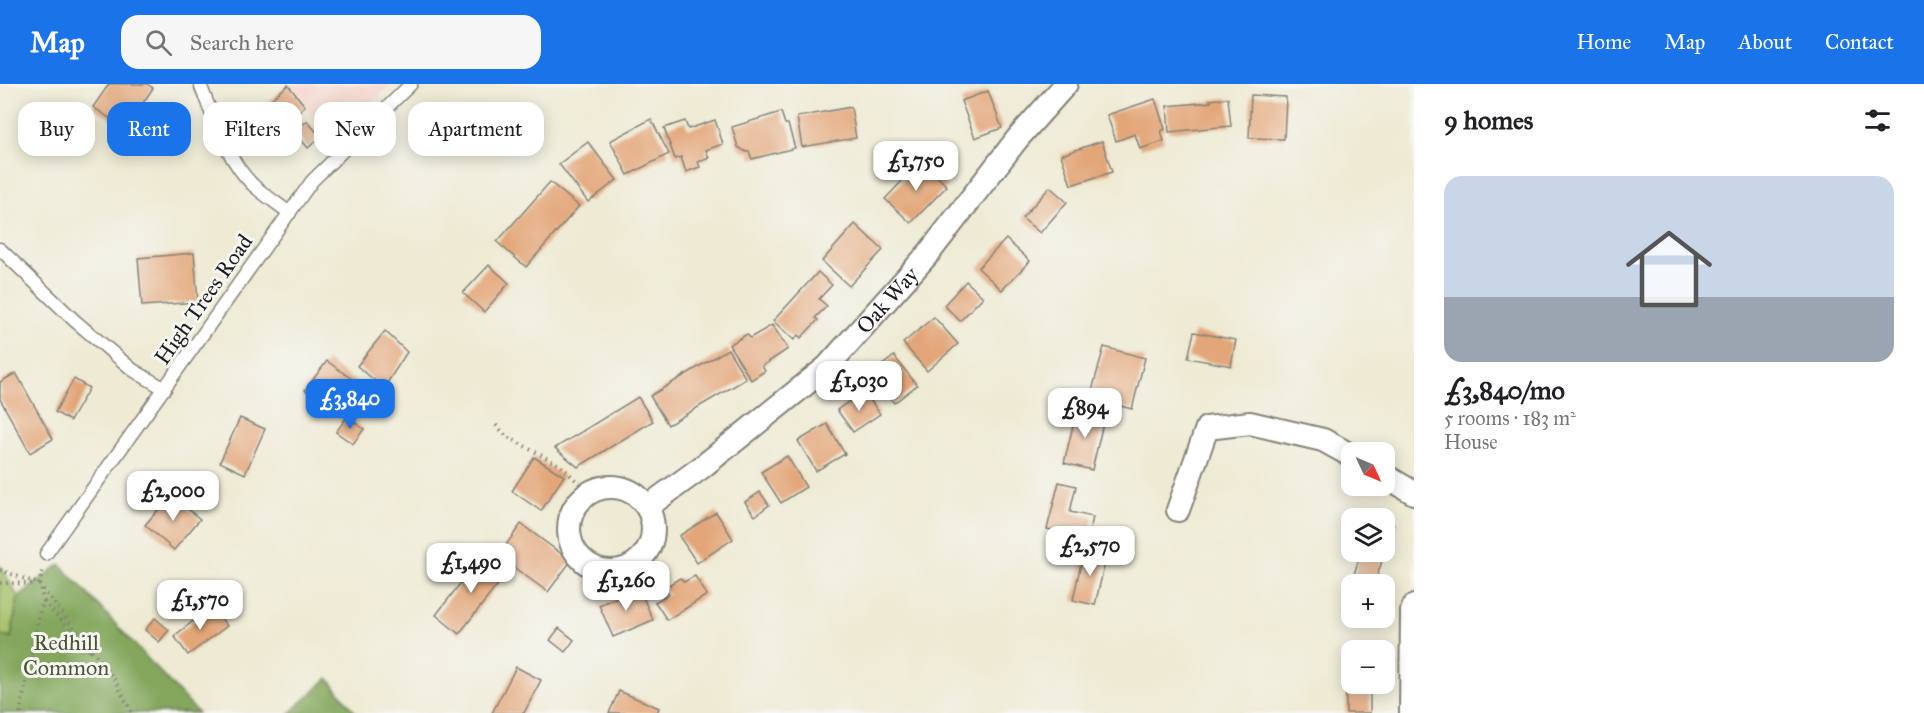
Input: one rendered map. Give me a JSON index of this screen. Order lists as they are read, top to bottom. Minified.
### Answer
{"streets":{"street":["Oak Way"],"lane":["High Trees Road"]},"parks":["Redhill Common"],"north":"bottom right","page":{"header":"Map","search":"Search here","nav":["Home","Map","About","Contact"],"heading":"9 homes","chip":["Buy","Rent","Filters","New","Apartment"],"price":["£1,750","£1,030","£3,840","£894","£2,000","£2,570","£1,490","£1,260","£1,570"],"list":[{"name":"£3,840/mo","note":"5 rooms · 183 m² · House"}],"map_buttons":["+","−"]}}
